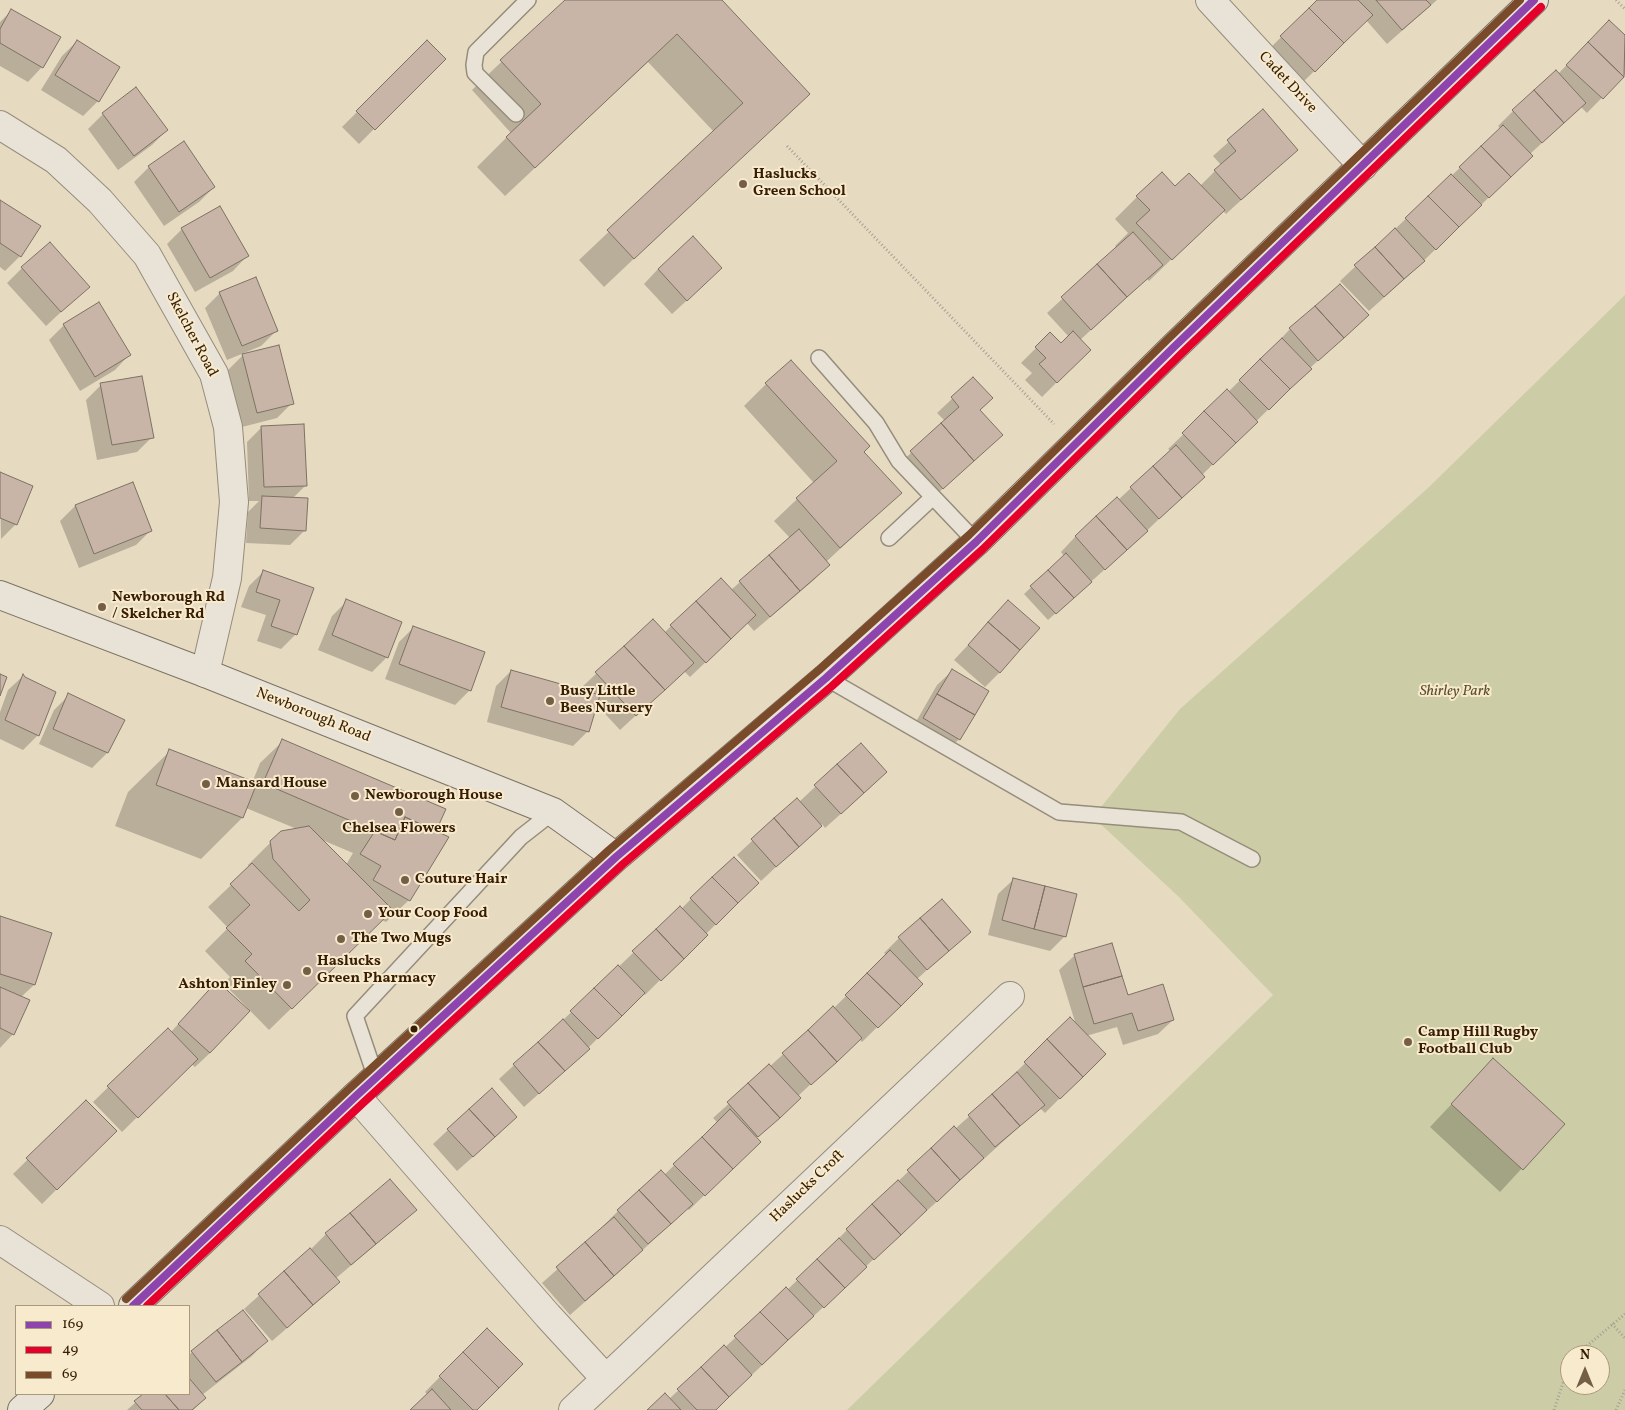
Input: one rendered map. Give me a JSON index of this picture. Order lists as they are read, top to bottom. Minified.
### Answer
{"streets":{"street":["Cadet Drive","Skelcher Road","Newborough Road","Haslucks Croft"]},"crossings":[["Skelcher Road","Newborough Road"]],"parks":["Shirley Park"],"places":["Haslucks Green School","Newborough Rd / Skelcher Rd","Busy Little Bees Nursery","Mansard House","Newborough House","Chelsea Flowers","Couture Hair","Your Coop Food","The Two Mugs","Haslucks Green Pharmacy","Ashton Finley","Camp Hill Rugby Football Club"],"lines":["transit line 169","transit line 69","transit line 49"],"legend":["169","49","69"],"north":"top"}
